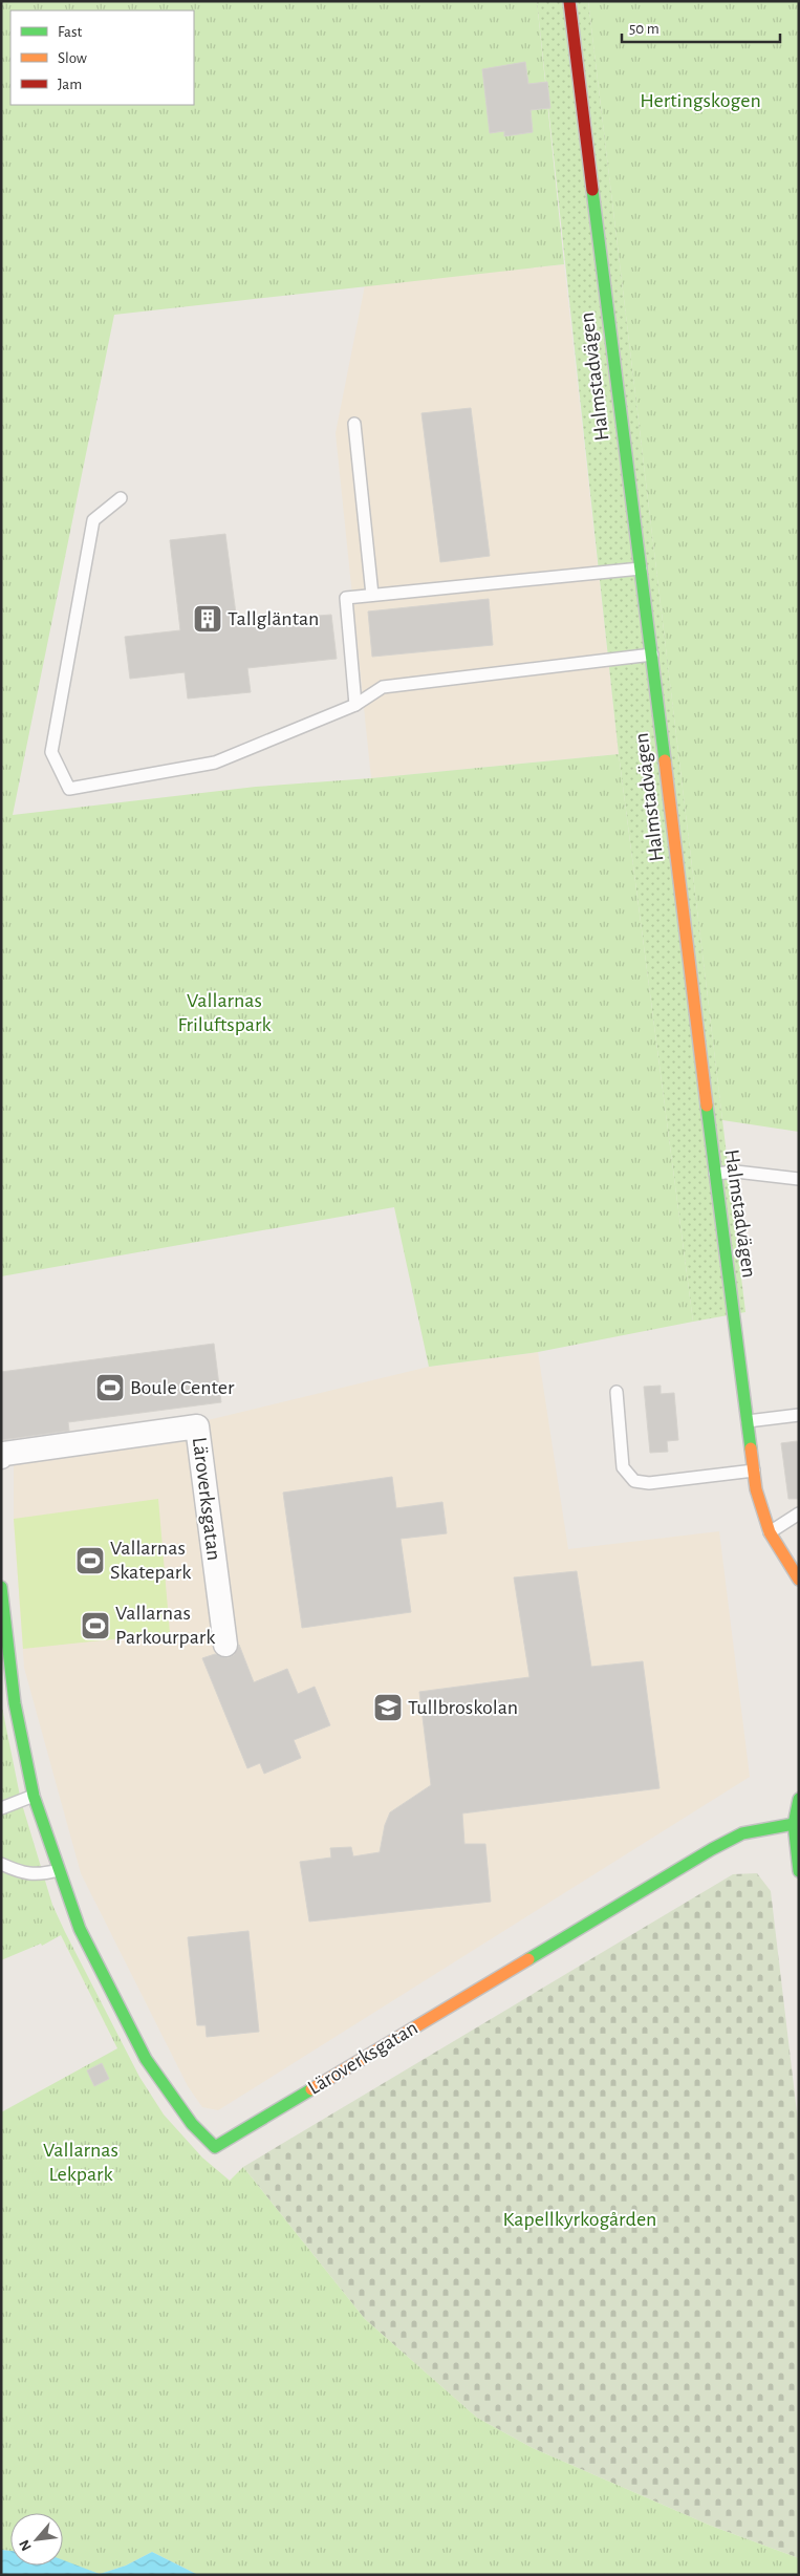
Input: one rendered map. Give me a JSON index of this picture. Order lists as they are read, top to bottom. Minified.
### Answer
{"streets":{"main road":["Halmstadvägen","Läroverksgatan"]},"parks":["Hertingskogen","Vallarnas Friluftspark","Vallarnas Lekpark","Kapellkyrkogården"],"places":{"building":["Tallgläntan"],"sports":["Boule Center","Vallarnas Skatepark","Vallarnas Parkourpark"],"school or university":["Tullbroskolan"]},"legend":["Fast","Slow","Jam"],"scale_bar":"50 m","north":"bottom left"}
